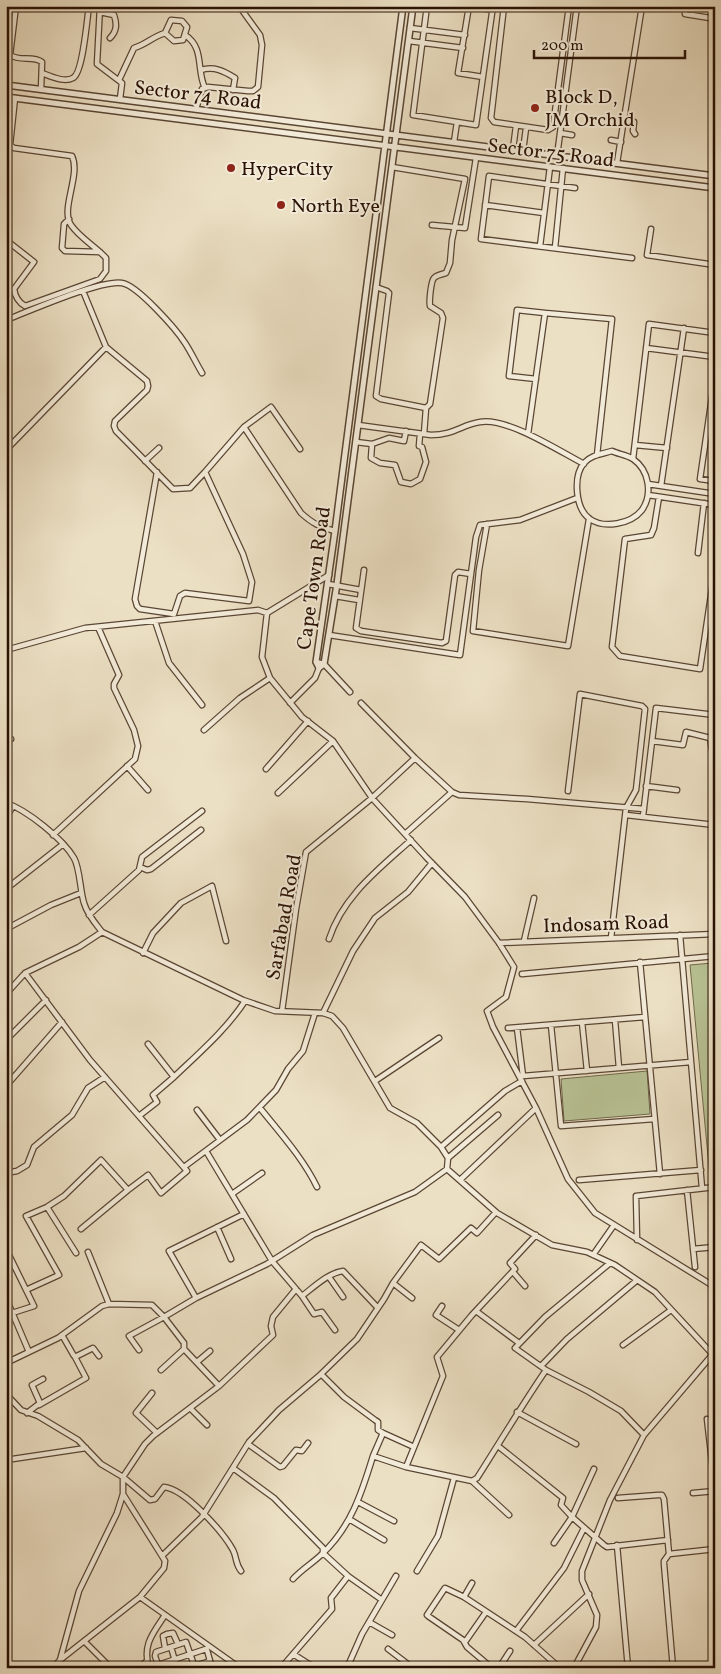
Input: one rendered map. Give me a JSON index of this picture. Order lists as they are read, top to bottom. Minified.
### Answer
{"streets":{"street":["Sector 74 Road","Sector 75 Road","Cape Town Road","Sarfabad Road","Indosam Road"]},"crossings":[["Sector 74 Road","Sector 75 Road"],["Sector 74 Road","Cape Town Road"],["Sector 75 Road","Cape Town Road"]],"places":["Block D, JM Orchid","HyperCity","North Eye"],"scale_bar":"200 m"}
